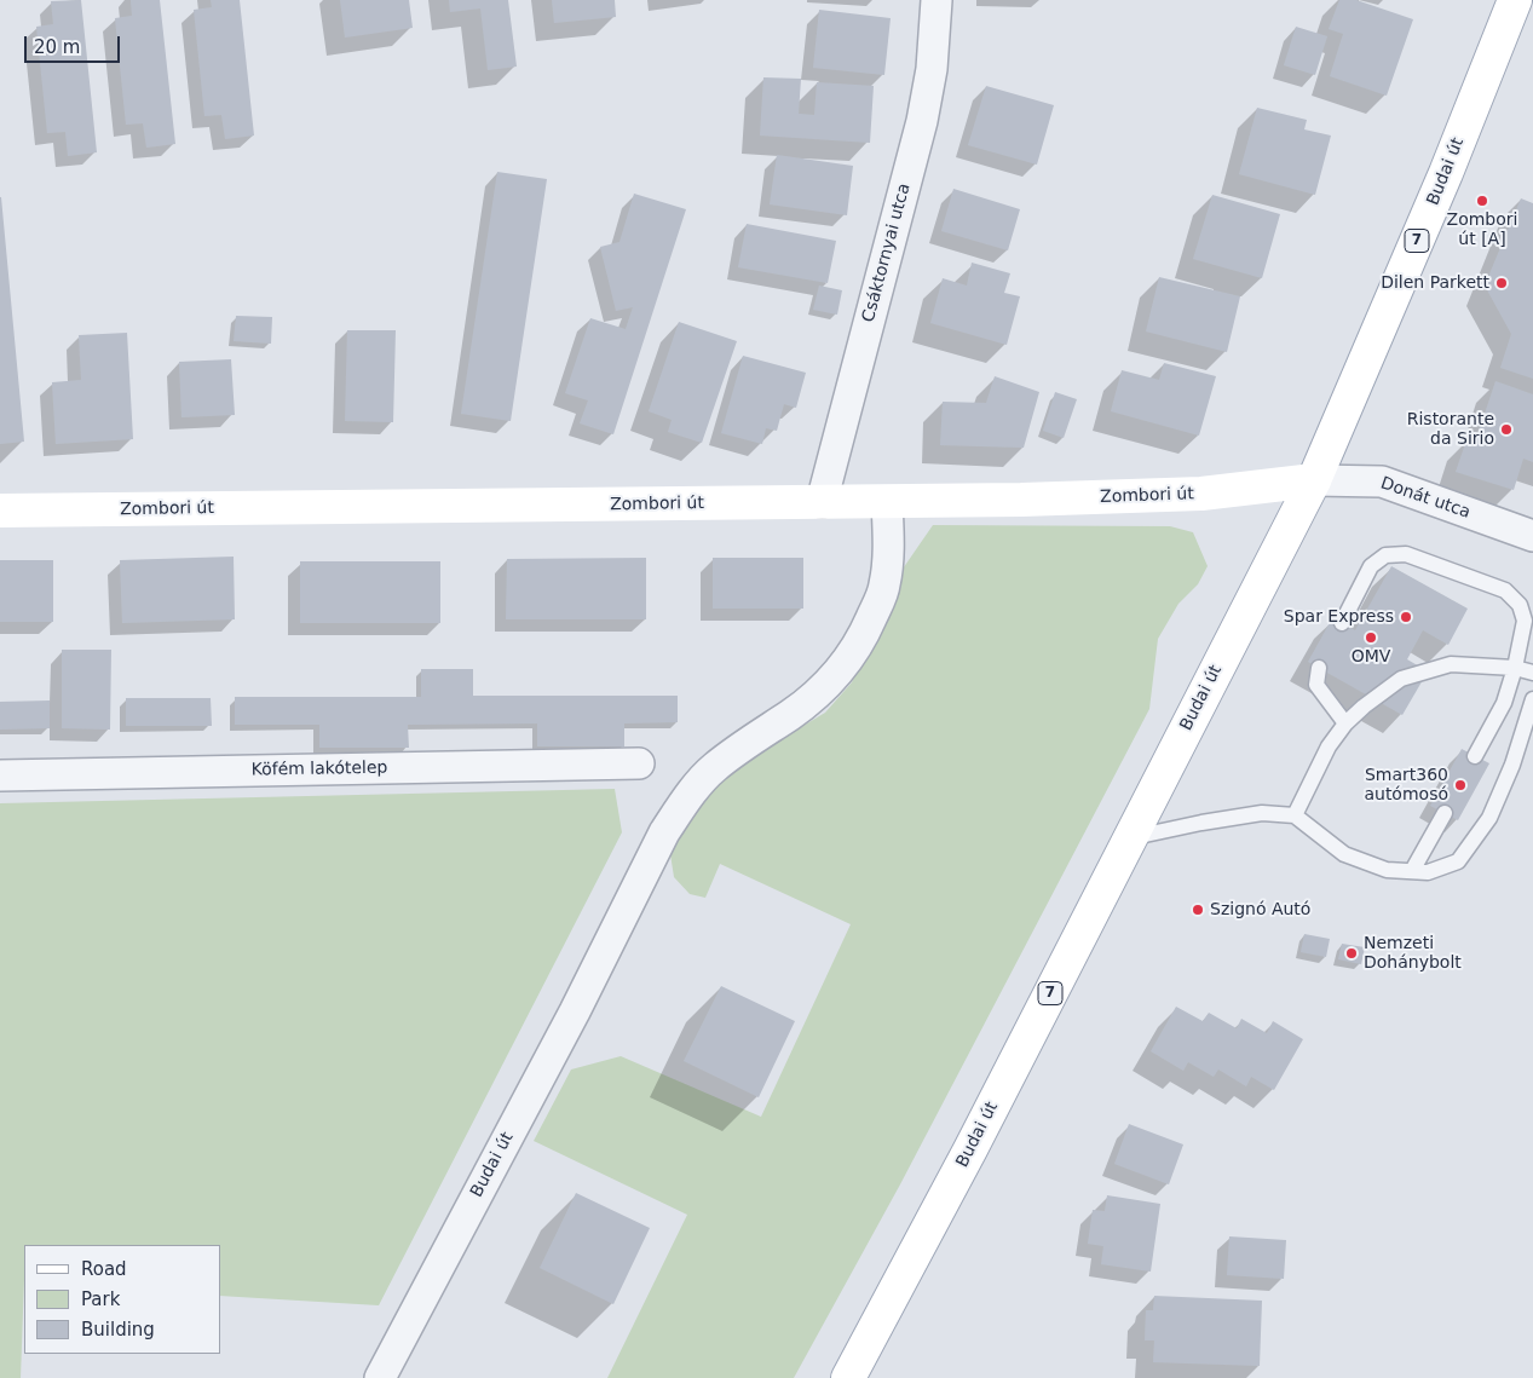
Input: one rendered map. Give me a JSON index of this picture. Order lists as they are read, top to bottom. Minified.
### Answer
{"streets":{"main road":["Budai út","7","Zombori út"],"street":["Csáktornyai utca","Donát utca","Köfém lakótelep"]},"crossings":[["Budai út","Zombori út"],["Budai út","Donát utca"],["Csáktornyai utca","Zombori út"],["Zombori út","Donát utca"]],"places":["Zombori út [A]","Dilen Parkett","Ristorante da Sirio","Spar Express","OMV","Smart360 autómosó","Szignó Autó","Nemzeti Dohánybolt"],"legend":["Road","Park","Building"],"scale_bar":"20 m"}
